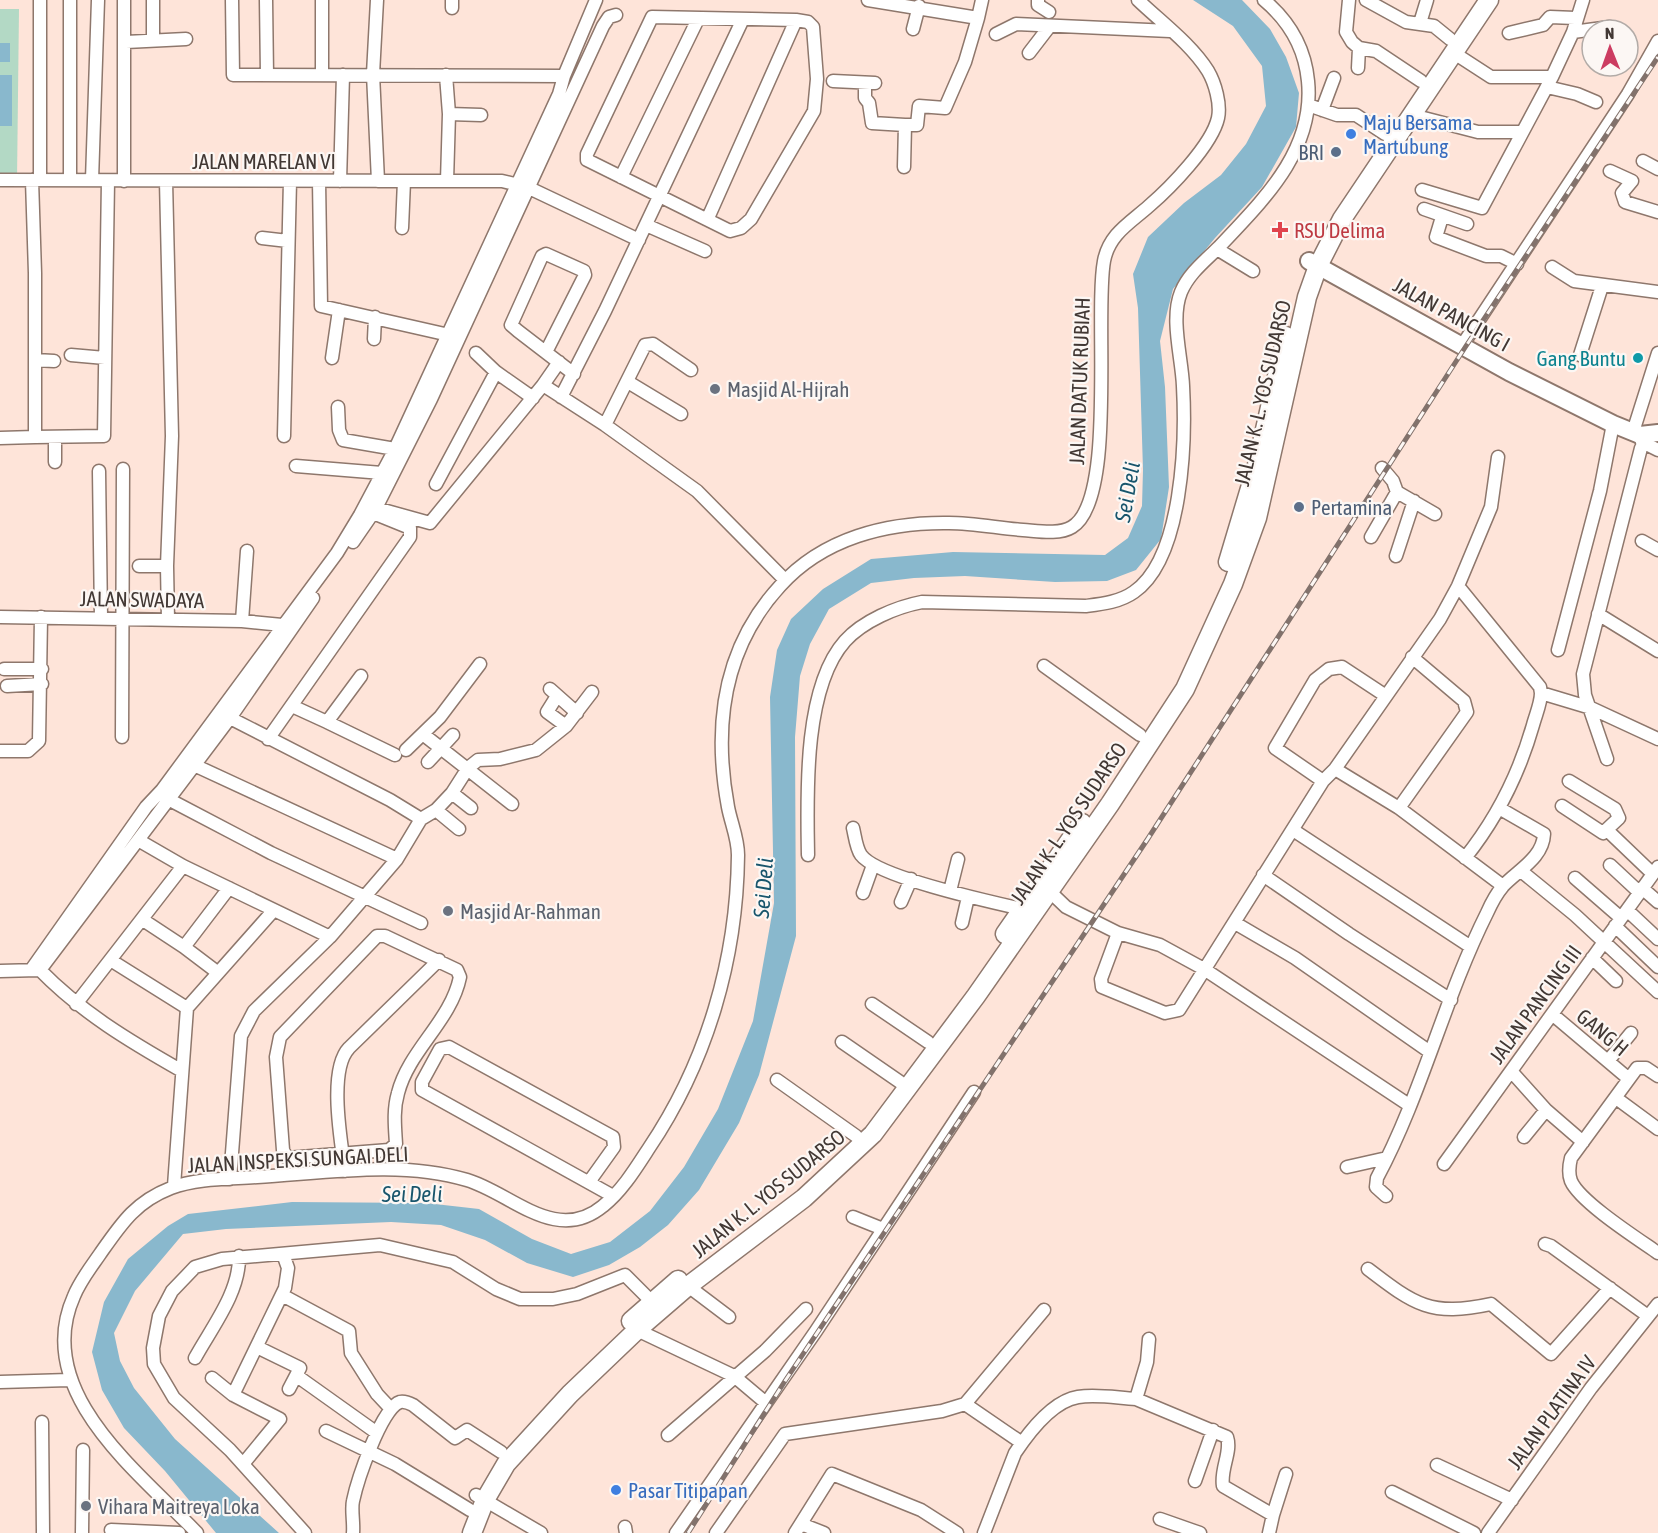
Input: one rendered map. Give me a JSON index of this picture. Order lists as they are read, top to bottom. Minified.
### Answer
{"streets":{"highway":["JALAN K. L. YOS SUDARSO"],"main road":["JALAN PANCING I"],"street":["JALAN MARELAN VI","JALAN DATUK RUBIAH","JALAN SWADAYA","JALAN PANCING III","GANG H","JALAN INSPEKSI SUNGAI DELI","JALAN PLATINA IV"]},"crossings":[["JALAN PANCING I","JALAN K. L. YOS SUDARSO"],["JALAN DATUK RUBIAH","JALAN INSPEKSI SUNGAI DELI"],["JALAN PANCING III","GANG H"]],"water":["Sei Deli"],"places":{"other":["Maju Bersama Martubung","BRI","Gang Buntu","Masjid Al-Hijrah","Pertamina","Masjid Ar-Rahman","Pasar Titipapan","Vihara Maitreya Loka"],"health":["RSU Delima"]},"north":"top"}
